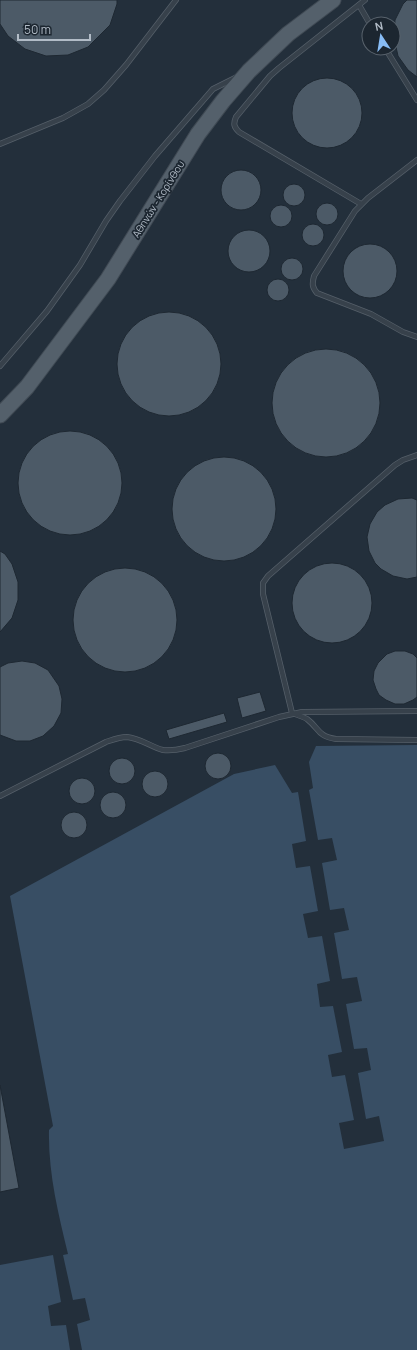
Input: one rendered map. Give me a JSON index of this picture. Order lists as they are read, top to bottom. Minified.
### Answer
{"streets":{"main road":["Αθηνών - Κορίνθου"]},"scale_bar":"50 m","north":"top"}
